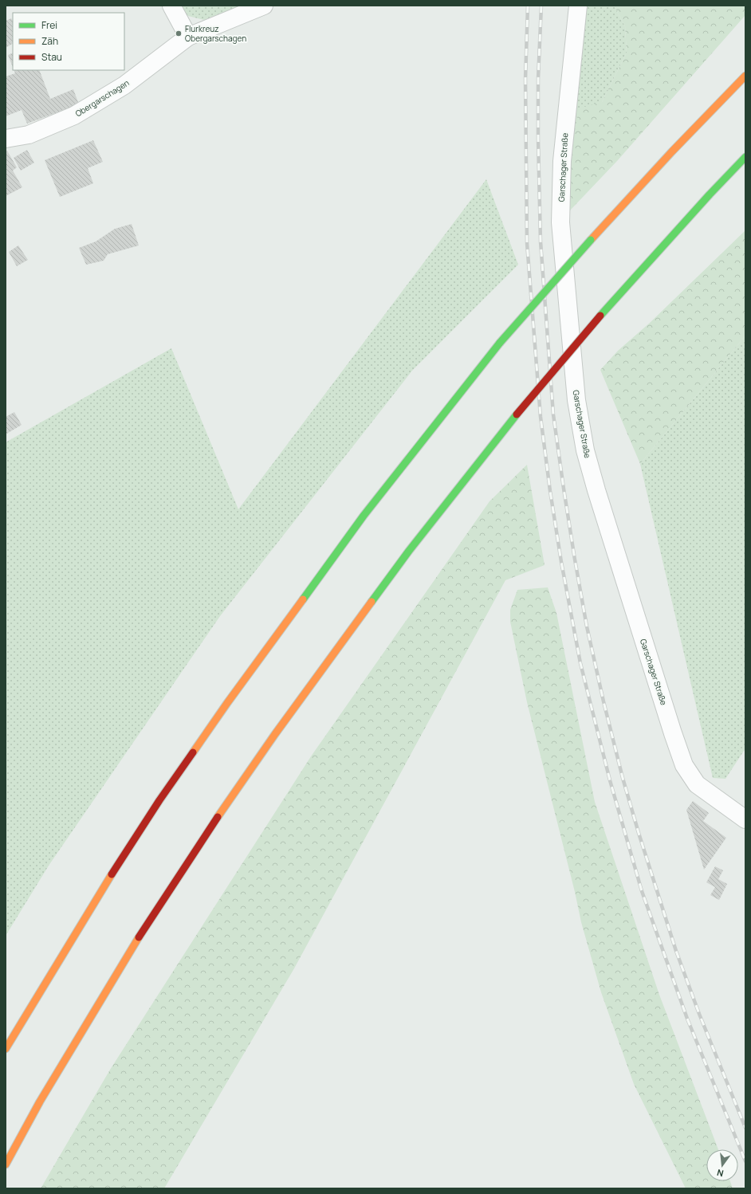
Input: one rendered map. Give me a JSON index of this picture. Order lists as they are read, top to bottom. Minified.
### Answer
{"streets":{"street":["Obergarschagen","Garschager Straße"]},"places":["Flurkreuz Obergarschagen"],"legend":["Frei","Zäh","Stau"],"north":"bottom"}
